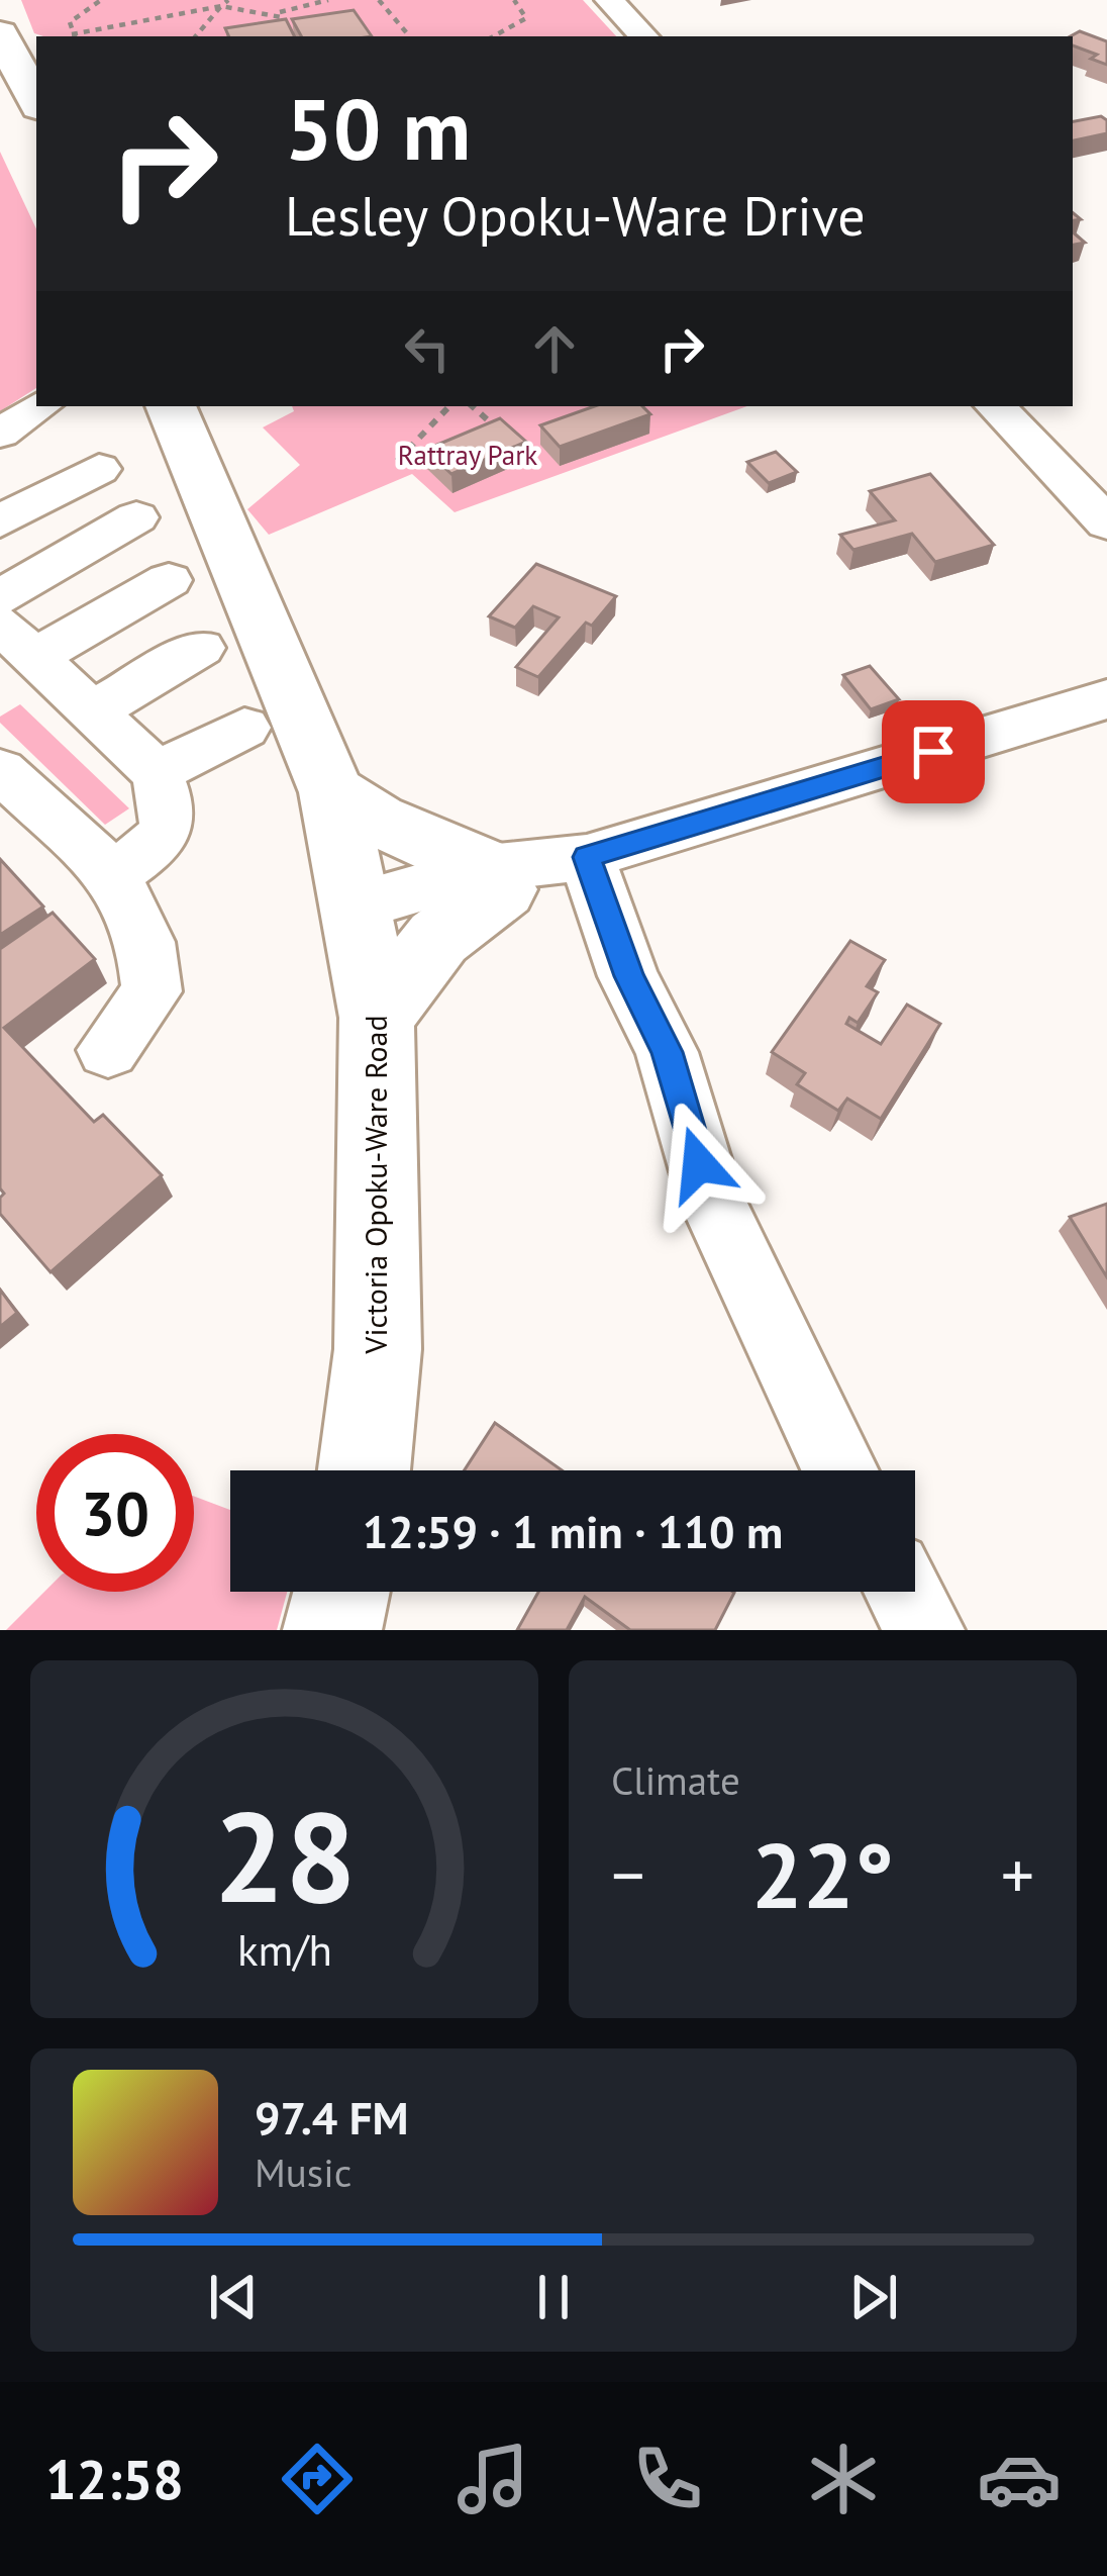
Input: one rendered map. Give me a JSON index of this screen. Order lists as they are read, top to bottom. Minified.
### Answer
{"streets":{"main road":["Victoria Opoku-Ware Road"]},"parks":["Rattray Park"],"page":{"turn":["50 m","Lesley Opoku-Ware Drive"],"limit":"30","trip":"12:59 · 1 min · 110 m","tile":"Climate","heat":["−","22°","+"],"song":["97.4 FM","Music"],"tabs":"12:58","gauge":["28","km/h"]}}
